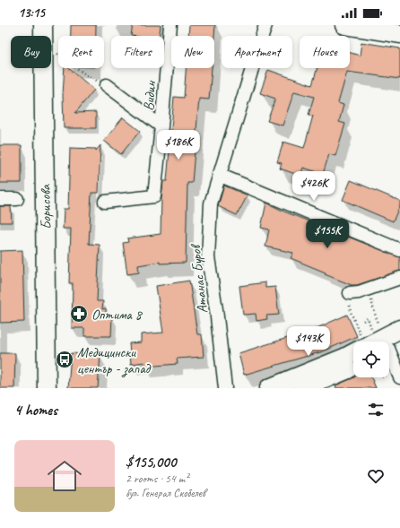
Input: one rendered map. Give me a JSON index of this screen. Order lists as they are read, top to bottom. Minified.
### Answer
{"streets":{"main road":["Борисова"],"street":["Видин","Атанас Буров"]},"places":{"pharmacy":["Оптима 8"],"bus stop":["Медицински център - запад"]},"page":{"status":"13:15","chip":["Buy","Rent","Filters","New","Apartment","House"],"price":["$186K","$426K","$155K","$143K"],"heading":"4 homes","list":[{"name":"$155,000","note":"2 rooms · 54 m² · бул. Генерал Скобелев"}]}}
